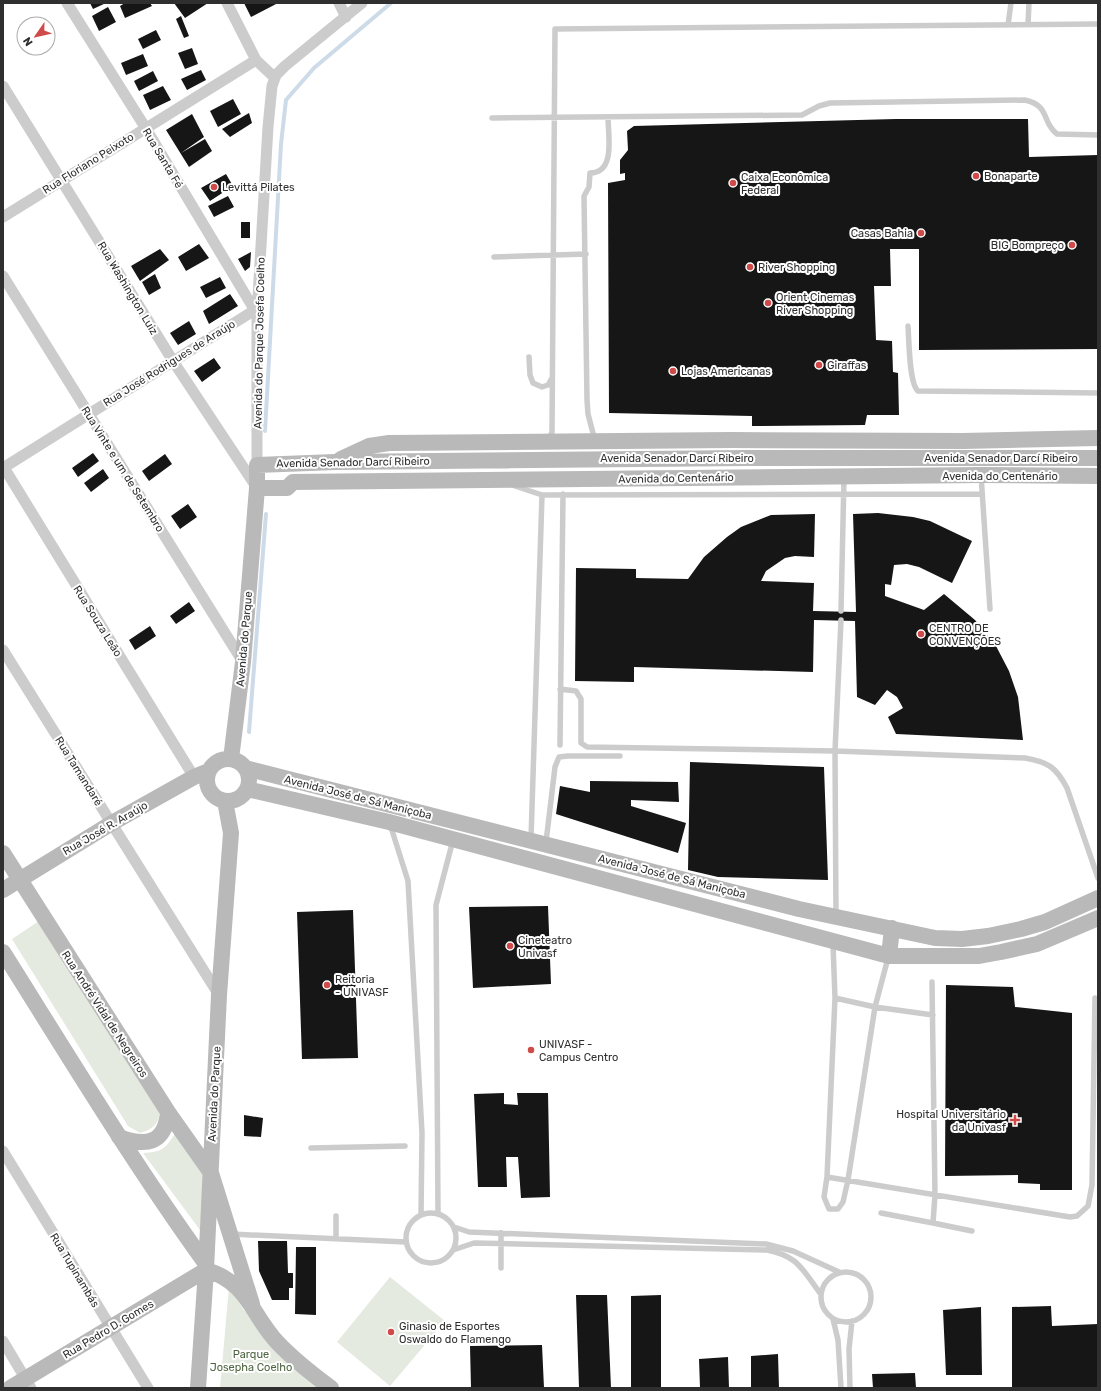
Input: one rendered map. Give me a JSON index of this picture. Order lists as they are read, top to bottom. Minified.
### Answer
{"streets":{"main road":["Avenida Senador Darcí Ribeiro","Avenida do Centenário","Avenida do Parque","Avenida José de Sá Maniçoba","Rua José R. Araújo","Rua André Vidal de Negreiros","Rua Pedro D. Gomes"],"street":["Rua Santa Fé","Rua Floriano Peixoto","Rua Washington Luiz","Avenida do Parque Josefa Coelho","Rua José Rodrigues de Araújo","Rua Vinte e um de Setembro","Rua Souza Leão","Rua Tamandaré","Rua Tupinambás"]},"crossings":[["Rua Santa Fé","Rua Floriano Peixoto"],["Rua Santa Fé","Avenida do Parque Josefa Coelho"],["Rua Santa Fé","Rua José Rodrigues de Araújo"],["Rua Floriano Peixoto","Rua Washington Luiz"],["Rua Washington Luiz","Rua José Rodrigues de Araújo"],["Rua Washington Luiz","Avenida do Centenário"],["Rua Washington Luiz","Avenida do Parque"],["Avenida do Parque Josefa Coelho","Rua José Rodrigues de Araújo"],["Avenida do Parque Josefa Coelho","Avenida Senador Darcí Ribeiro"],["Avenida do Parque Josefa Coelho","Avenida do Parque"],["Rua José Rodrigues de Araújo","Rua Vinte e um de Setembro"],["Rua José Rodrigues de Araújo","Rua Souza Leão"],["Avenida Senador Darcí Ribeiro","Avenida do Centenário"],["Avenida Senador Darcí Ribeiro","Avenida do Parque"],["Rua Vinte e um de Setembro","Avenida do Parque"],["Avenida do Centenário","Avenida do Parque"],["Rua Souza Leão","Rua José R. Araújo"],["Avenida do Parque","Rua Tamandaré"],["Avenida do Parque","Avenida José de Sá Maniçoba"],["Avenida do Parque","Rua José R. Araújo"],["Avenida do Parque","Rua André Vidal de Negreiros"],["Avenida do Parque","Rua Pedro D. Gomes"],["Rua Tamandaré","Rua José R. Araújo"],["Avenida José de Sá Maniçoba","Rua José R. Araújo"],["Rua José R. Araújo","Rua André Vidal de Negreiros"],["Rua Tupinambás","Rua Pedro D. Gomes"]],"parks":["Parque Josepha Coelho"],"places":{"other":["Bonaparte","Caixa Econômica Federal","Levittá Pilates","Casas Bahia","BIG Bompreço","River Shopping","Orient Cinemas River Shopping","Giraffas","Lojas Americanas","CENTRO DE CONVENÇÕES","Cineteatro Univasf","Reitoria - UNIVASF","UNIVASF - Campus Centro","Ginasio de Esportes Oswaldo do Flamengo"],"health":["Hospital Universitário da Univasf"]},"north":"bottom left"}
